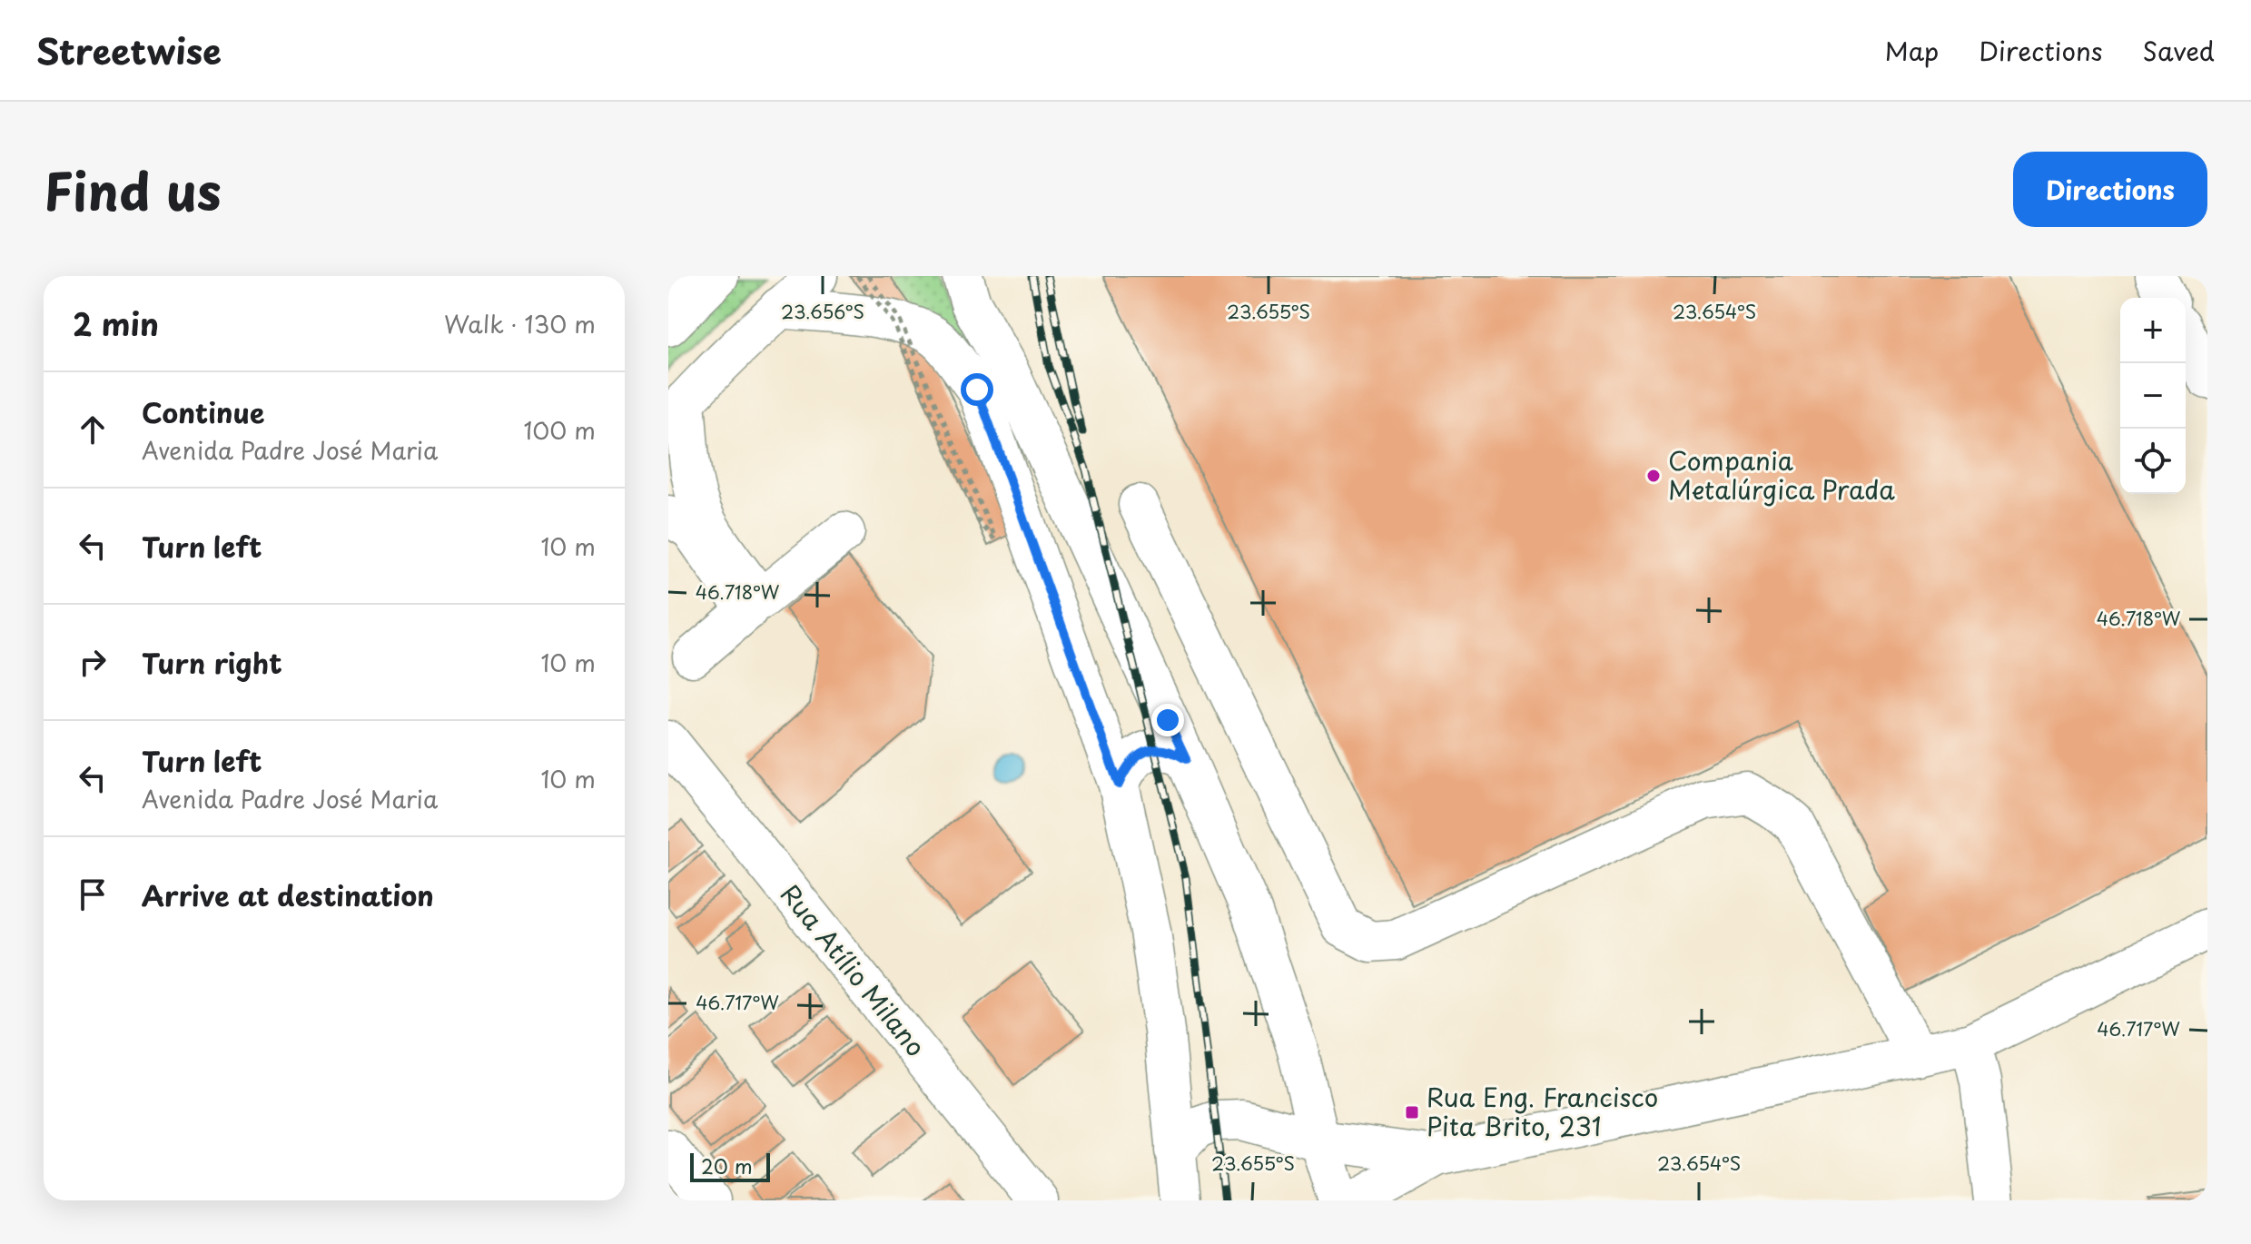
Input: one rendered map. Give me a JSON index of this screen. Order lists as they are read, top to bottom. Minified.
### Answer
{"streets":{"main road":["Rua Atílio Milano"]},"places":{"other":["Compania Metalúrgica Prada"],"transit":["Rua Eng. Francisco Pita Brito, 231"]},"scale_bar":"20 m","page":{"header":"Streetwise","nav":["Map","Directions","Saved"],"title":"Find us","buttons":"Directions","heading":["2 min","Walk · 130 m"],"map_buttons":["+","−"],"list":[["Continue","Avenida Padre José Maria","100 m"],["Turn left","10 m"],["Turn right","10 m"],["Turn left","Avenida Padre José Maria","10 m"],"Arrive at destination"],"scale":"20 m"},"coordinates":["23.656°S","23.655°S","23.654°S","46.718°W","46.717°W"]}
